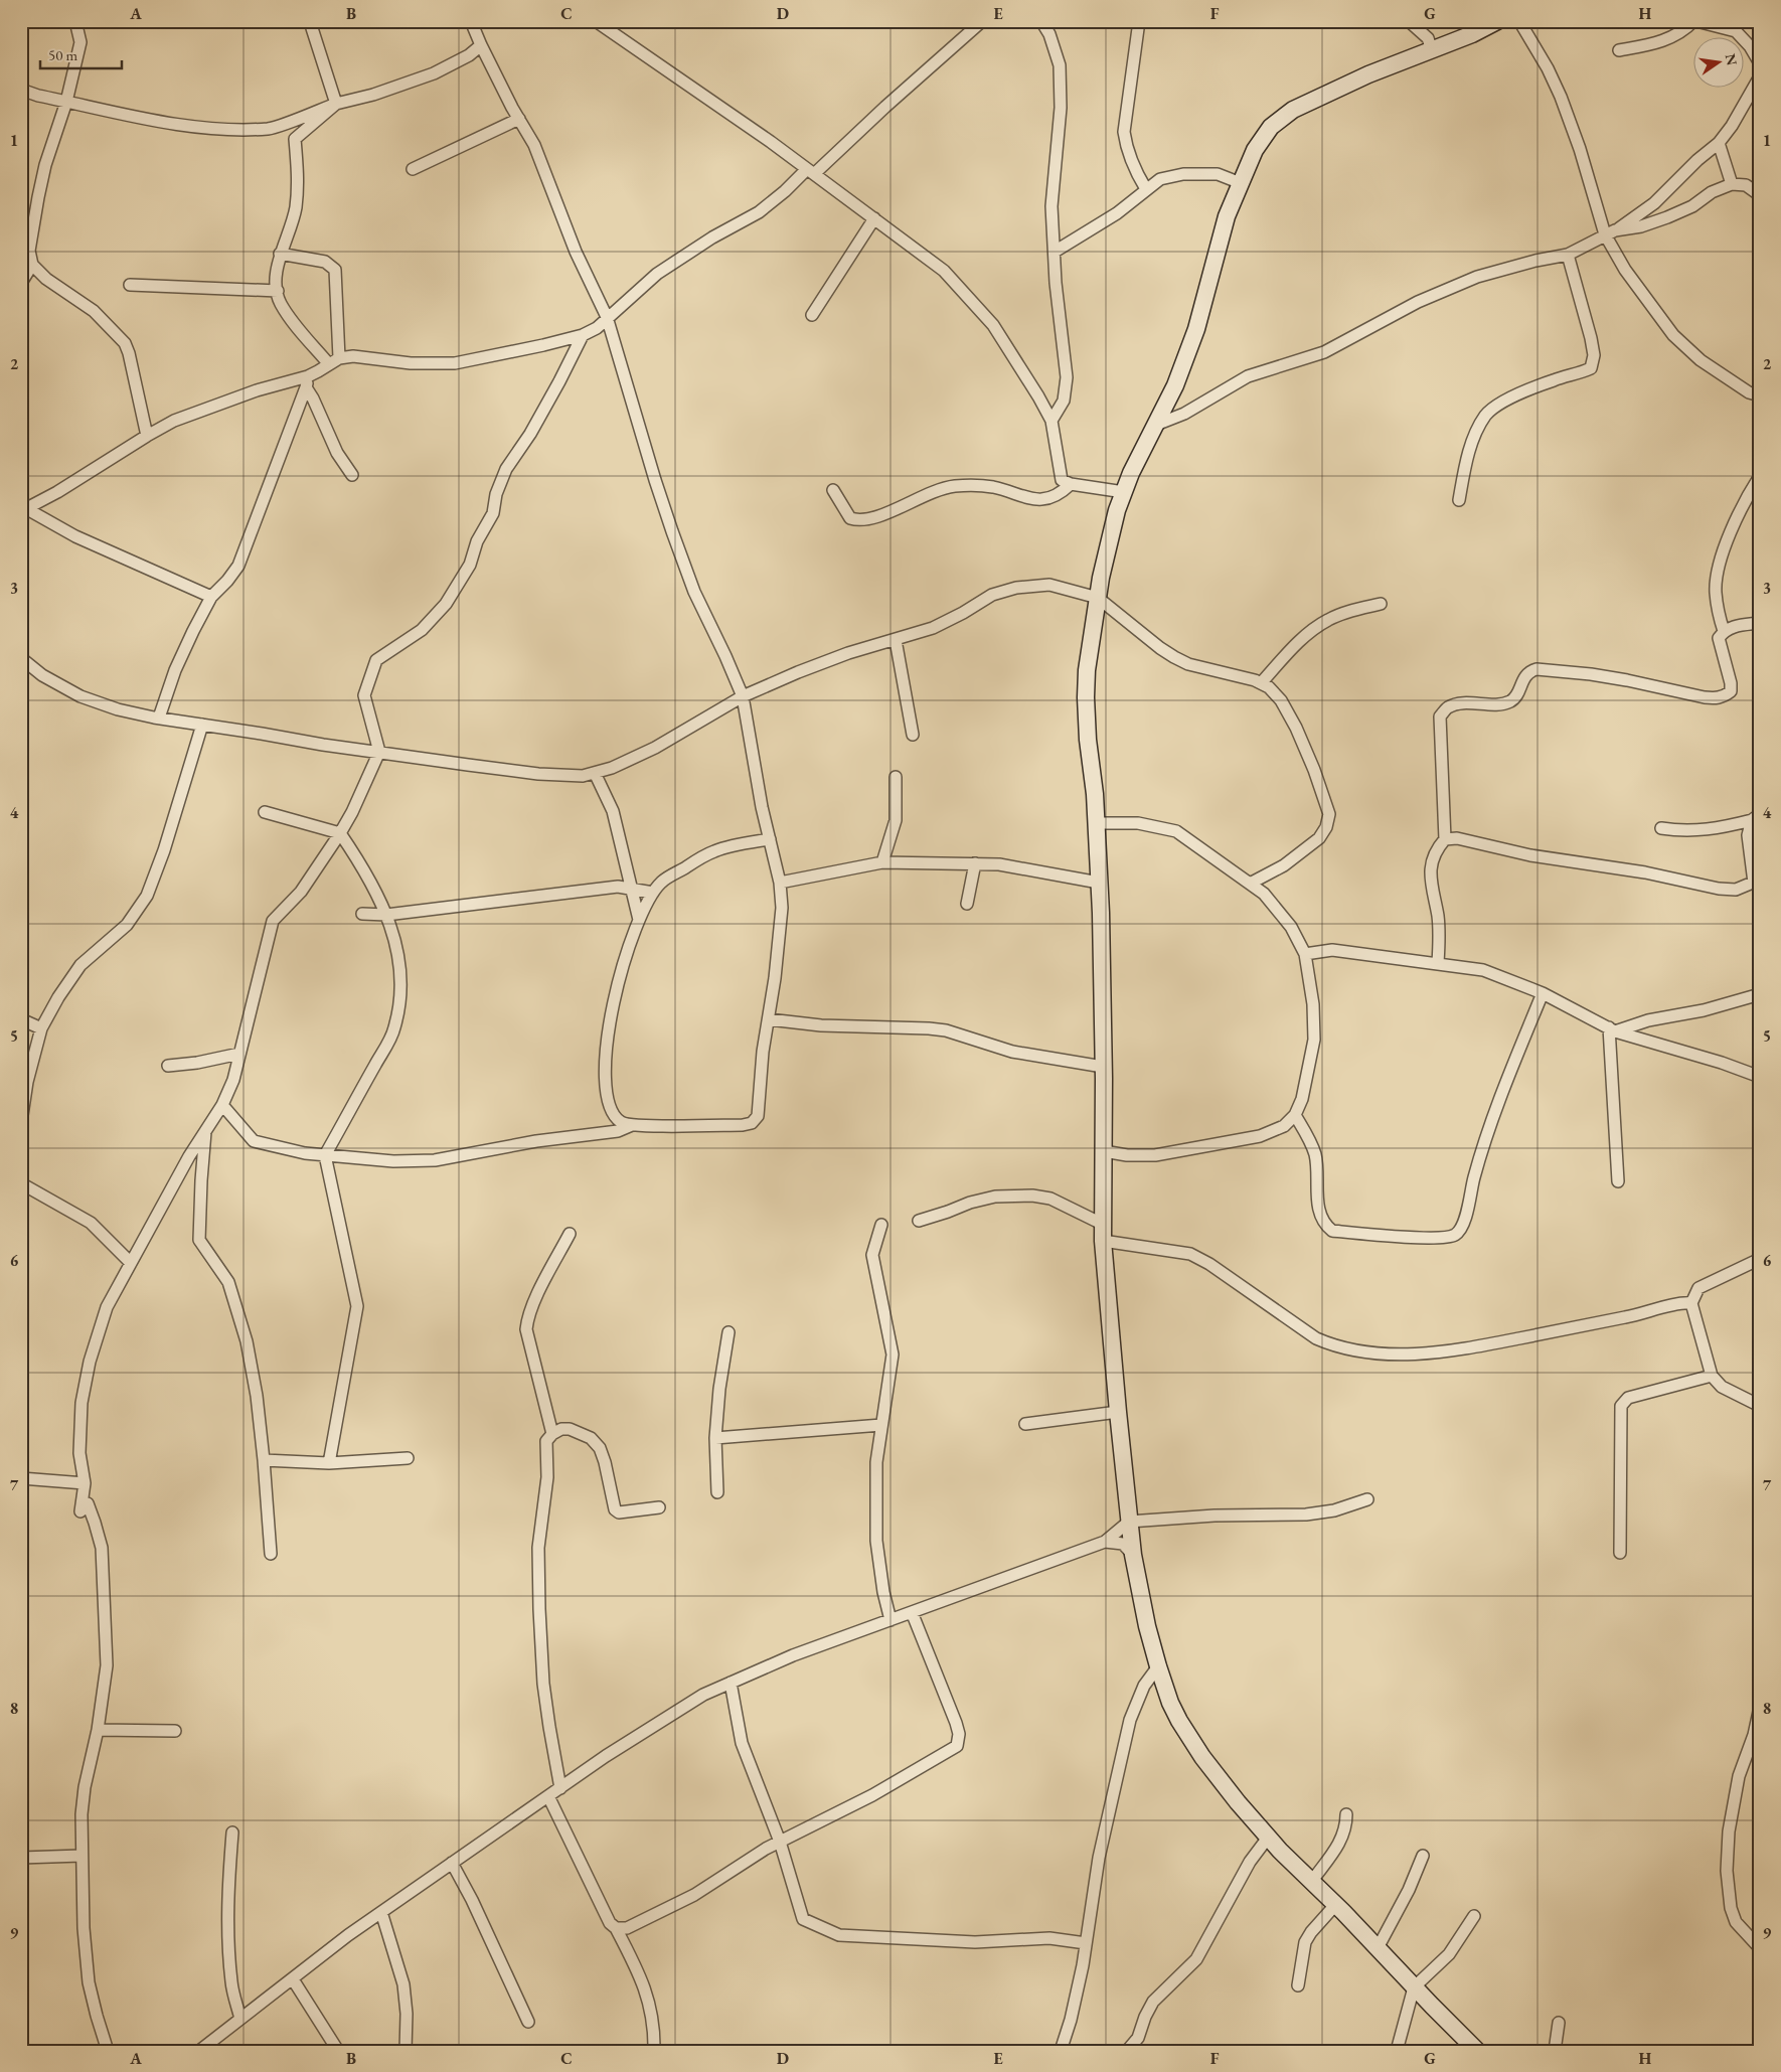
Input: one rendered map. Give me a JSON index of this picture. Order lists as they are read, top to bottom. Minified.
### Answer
{"scale_bar":"50 m","north":"right","grid":{"columns":["A","B","C","D","E","F","G","H"],"rows":["1","2","3","4","5","6","7","8","9"]}}
